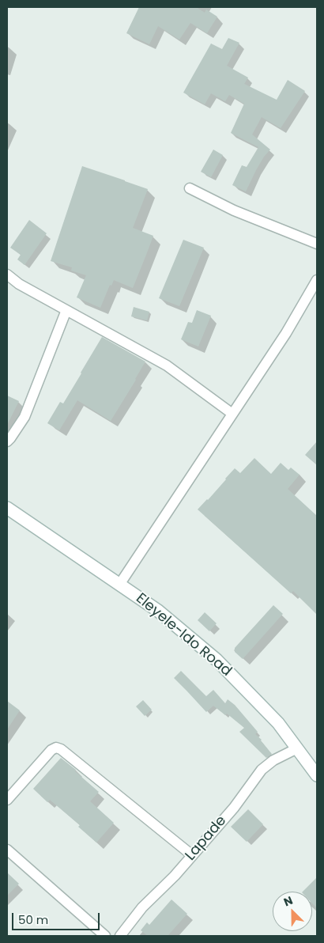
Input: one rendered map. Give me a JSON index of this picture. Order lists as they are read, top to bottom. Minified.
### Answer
{"streets":{"main road":["Eleyele-Ido Road"],"street":["Lapade"]},"crossings":[["Eleyele-Ido Road","Lapade"]],"scale_bar":"50 m","north":"top left"}
